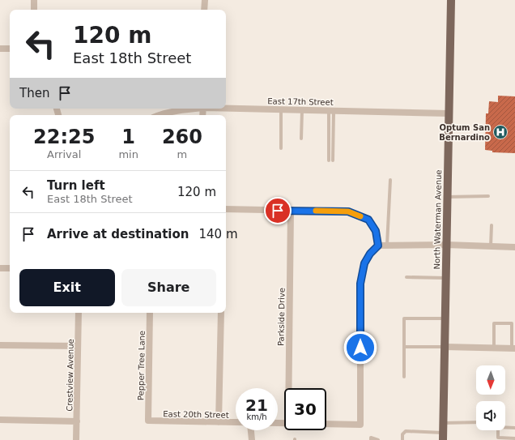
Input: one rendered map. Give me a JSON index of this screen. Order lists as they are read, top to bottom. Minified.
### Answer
{"streets":{"main road":["North Waterman Avenue"],"street":["East 17th Street","Parkside Drive","Pepper Tree Lane","Crestview Avenue","East 20th Street"]},"crossings":[["East 17th Street","North Waterman Avenue"],["Pepper Tree Lane","East 20th Street"]],"places":{"hospital":["Optum San Bernardino"]},"north":"bottom","page":{"turn":["120 m","East 18th Street"],"then":"Then","eta":["22:25","Arrival","1","min","260","m"],"list":[{"name":"Turn left","note":"East 18th Street","value":"120 m"},{"name":"Arrive at destination","value":"140 m"}],"buttons":["Exit","Share"],"speed":"21 km/h","limit":"30"}}
